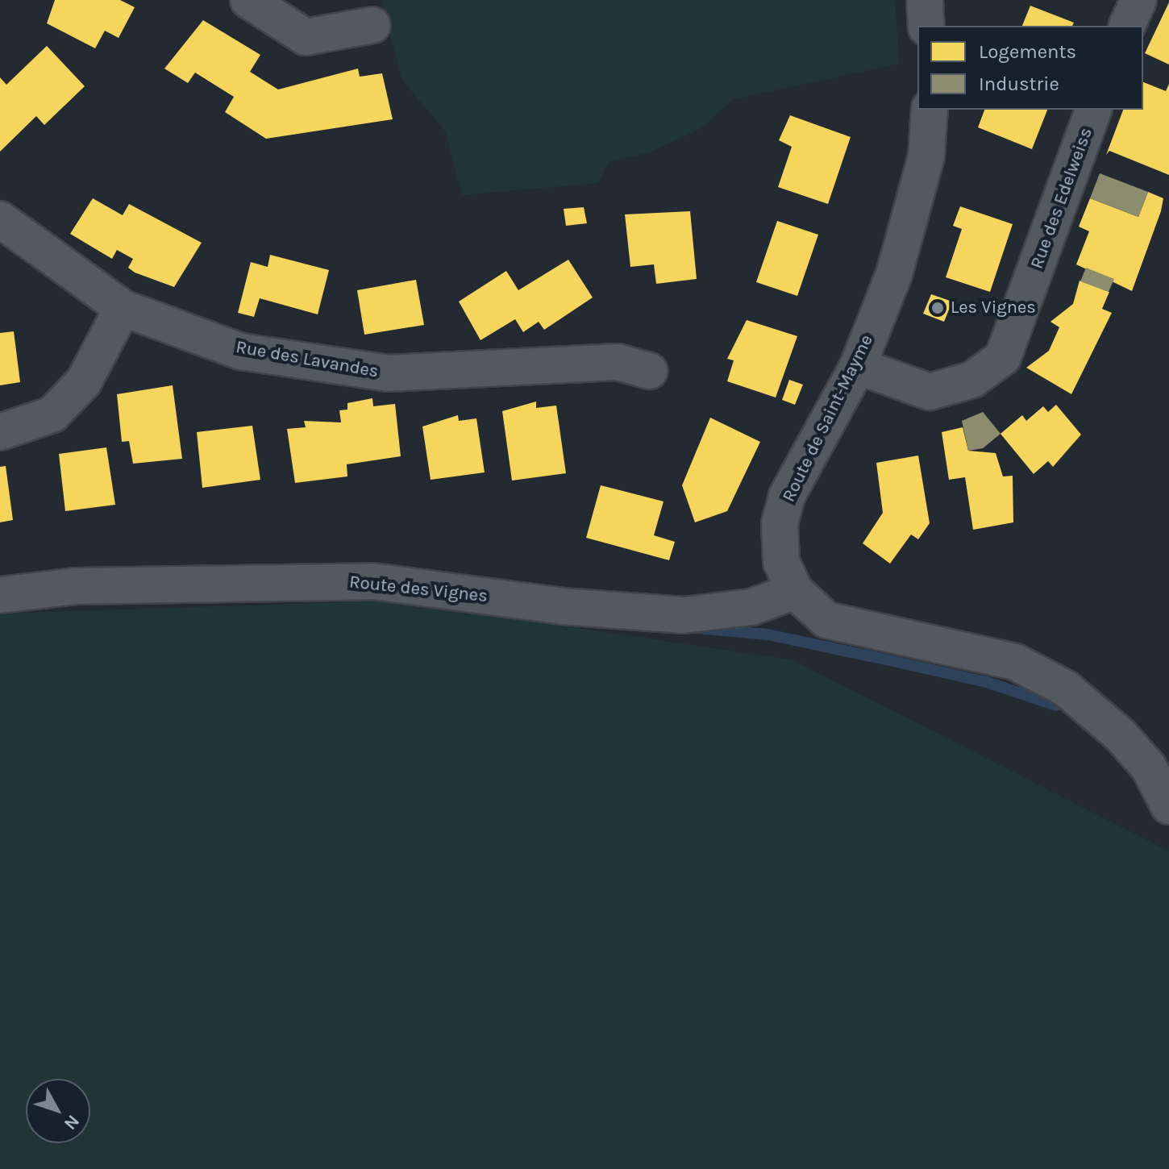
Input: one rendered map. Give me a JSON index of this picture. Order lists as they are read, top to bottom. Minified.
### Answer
{"streets":{"street":["Rue des Edelweiss","Rue des Lavandes","Route de Saint-Mayme","Route des Vignes"]},"crossings":[["Rue des Edelweiss","Route de Saint-Mayme"],["Route de Saint-Mayme","Route des Vignes"]],"places":["Les Vignes"],"legend":["Logements","Industrie"],"north":"bottom right"}
